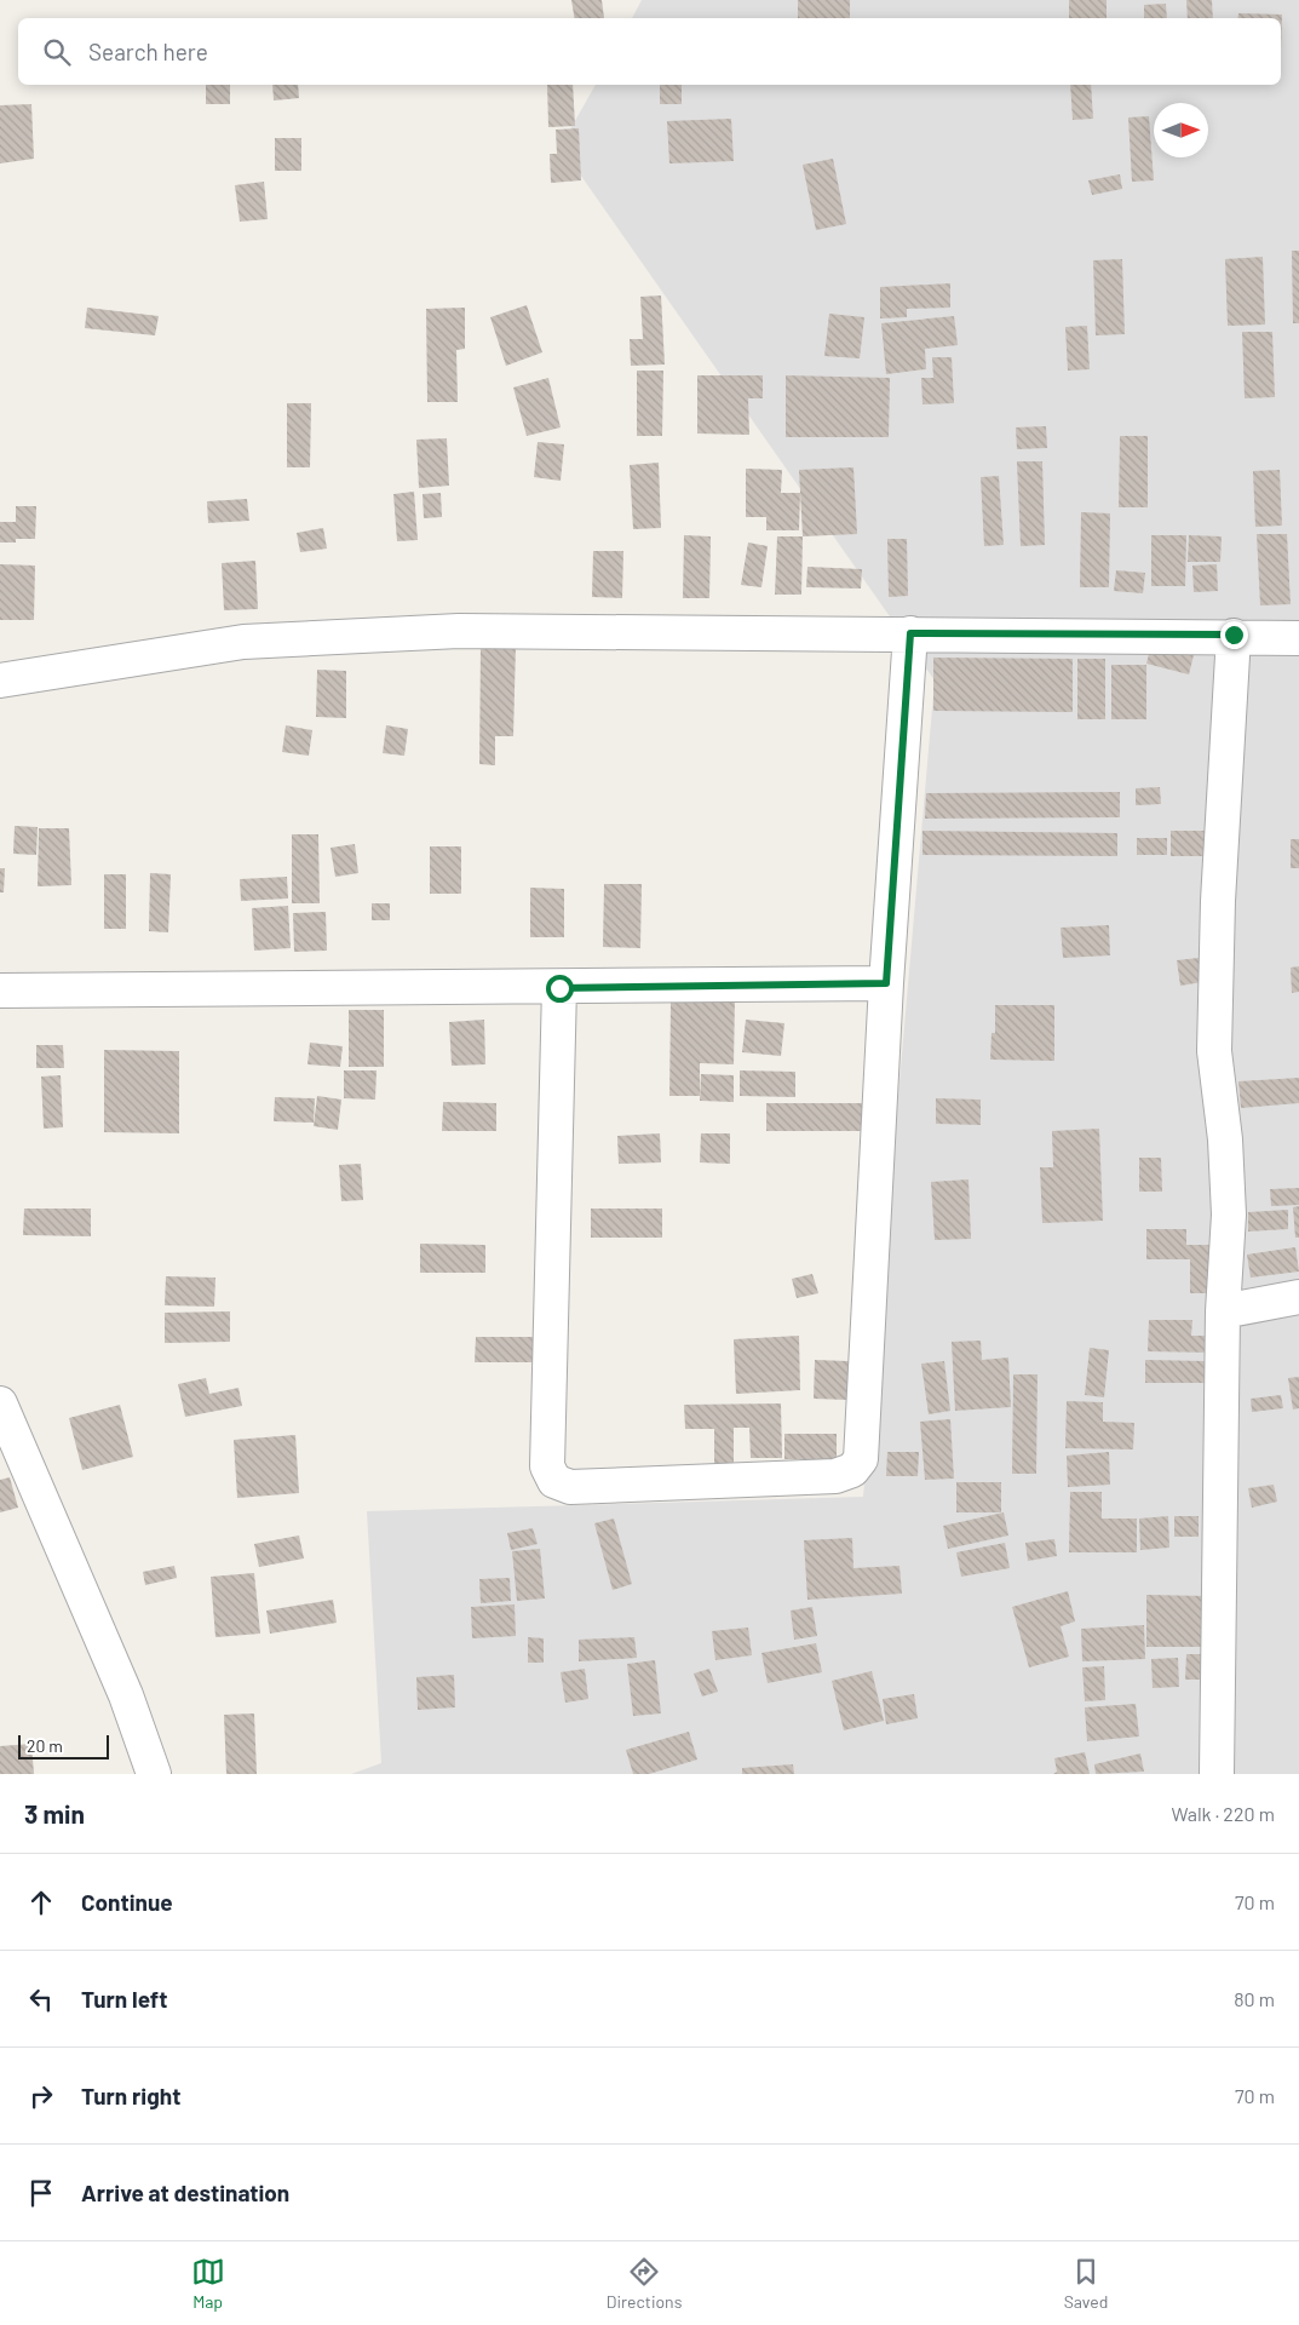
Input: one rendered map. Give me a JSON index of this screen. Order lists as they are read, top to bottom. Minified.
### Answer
{"scale_bar":"20 m","north":"right","page":{"search":"Search here","scale":"20 m","heading":["3 min","Walk · 220 m"],"list":[["Continue","70 m"],["Turn left","80 m"],["Turn right","70 m"],"Arrive at destination"],"nav":["Map","Directions","Saved"]}}
